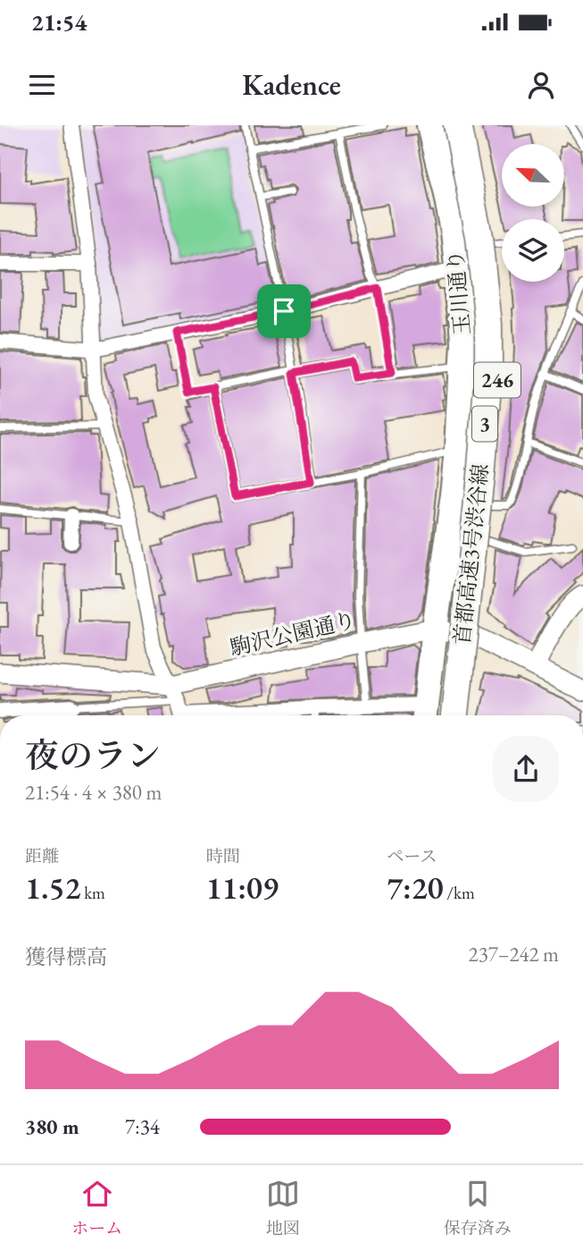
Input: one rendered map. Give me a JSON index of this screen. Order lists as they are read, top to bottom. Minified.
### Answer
{"streets":{"highway":["玉川通り","246","3","首都高速3号渋谷線"],"street":["駒沢公園通り"]},"crossings":[["玉川通り","駒沢公園通り"]],"north":"top left","page":{"status":"21:54","header":"Kadence","heading":["夜のラン","21:54 · 4 × 380 m"],"stats":[["距離","1.52 km"],["時間","11:09"],["ペース","7:20 /km"]],"chart":["獲得標高","237–242 m"],"list":[{"name":"380 m","note":"7:34"}],"tabs":["ホーム","地図","保存済み"]}}
